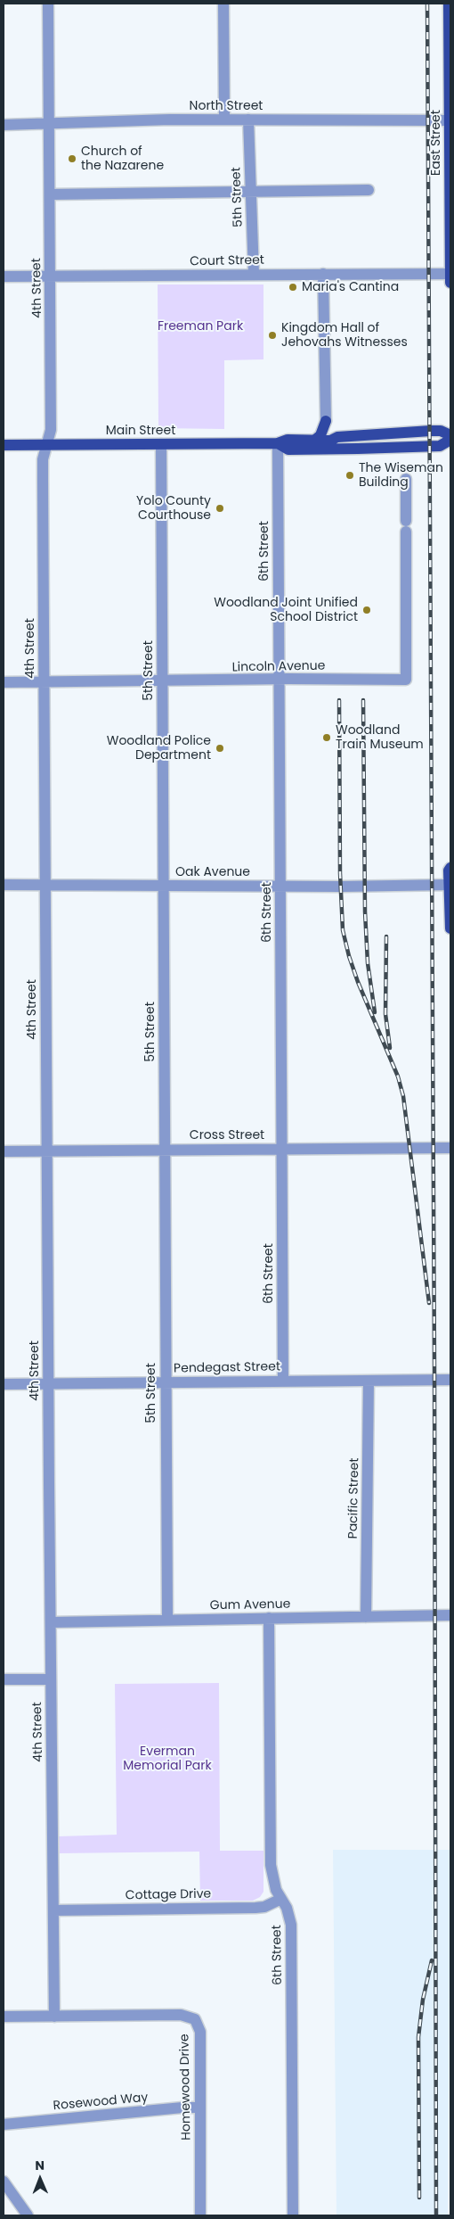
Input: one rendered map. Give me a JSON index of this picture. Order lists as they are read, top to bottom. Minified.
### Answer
{"streets":{"main road":["East Street","Main Street"],"street":["North Street","5th Street","Court Street","4th Street","6th Street","Lincoln Avenue","Oak Avenue","Cross Street","Pendegast Street","Pacific Street","Gum Avenue","Cottage Drive","Homewood Drive","Rosewood Way"]},"crossings":[["North Street","East Street"],["North Street","5th Street"],["North Street","4th Street"],["East Street","Court Street"],["5th Street","Court Street"],["5th Street","Main Street"],["5th Street","Lincoln Avenue"],["5th Street","Oak Avenue"],["5th Street","Cross Street"],["5th Street","Pendegast Street"],["5th Street","Gum Avenue"],["Court Street","4th Street"],["4th Street","Main Street"],["4th Street","Lincoln Avenue"],["4th Street","Oak Avenue"],["4th Street","Cross Street"],["4th Street","Pendegast Street"],["4th Street","Gum Avenue"],["4th Street","Cottage Drive"],["4th Street","Homewood Drive"],["Main Street","6th Street"],["6th Street","Lincoln Avenue"],["6th Street","Oak Avenue"],["6th Street","Cross Street"],["6th Street","Pendegast Street"],["6th Street","Gum Avenue"],["6th Street","Cottage Drive"],["Pendegast Street","Pacific Street"],["Pacific Street","Gum Avenue"],["Homewood Drive","Rosewood Way"]],"parks":["Freeman Park","Everman Memorial Park"],"places":["Church of the Nazarene","Maria's Cantina","Kingdom Hall of Jehovahs Witnesses","The Wiseman Building","Yolo County Courthouse","Woodland Joint Unified School District","Woodland Train Museum","Woodland Police Department"],"north":"top"}
